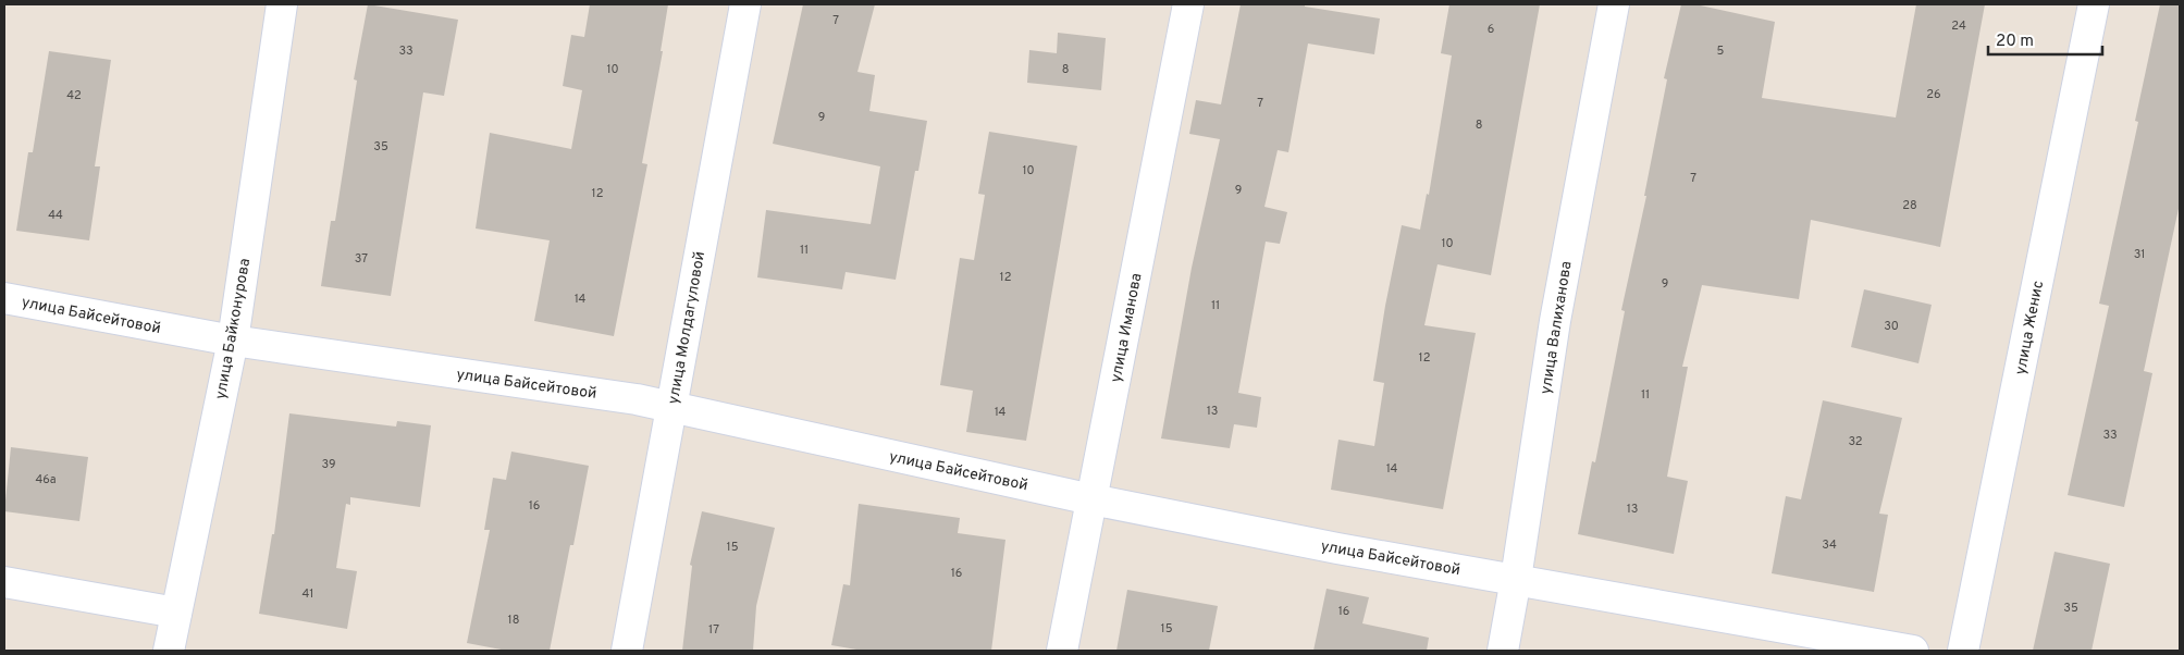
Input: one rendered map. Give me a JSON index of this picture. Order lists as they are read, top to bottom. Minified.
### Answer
{"streets":{"street":["улица Байсейтовой","улица Молдагуловой","улица Иманова","улица Валиханова","улица Женис","улица Байконурова"]},"crossings":[["улица Байсейтовой","улица Молдагуловой"],["улица Байсейтовой","улица Иманова"],["улица Байсейтовой","улица Валиханова"],["улица Байсейтовой","улица Байконурова"]],"house_numbers":["7","24","6","33","5","10","8","26","42","7","9","8","35","10","7","9","12","28","44","10","11","31","37","12","9","14","11","30","12","11","13","14","33","32","39","14","46а","16","13","34","15","16","41","35","16","18","15","17"],"scale_bar":"20 m"}
